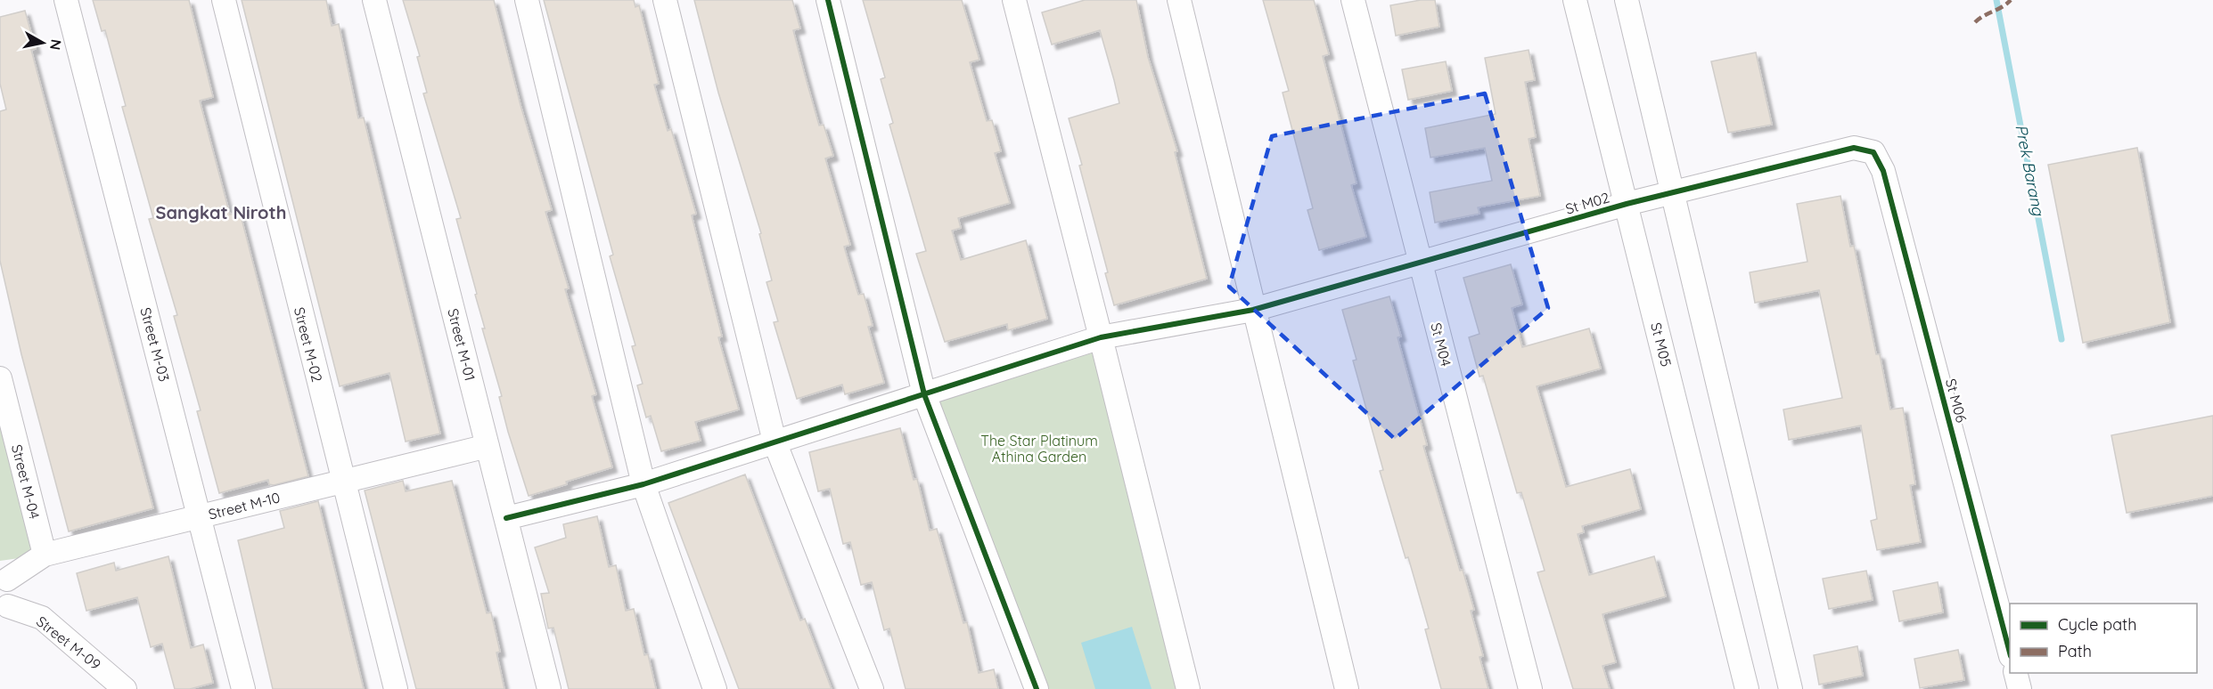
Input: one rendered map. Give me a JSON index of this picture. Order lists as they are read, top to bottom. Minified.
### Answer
{"streets":{"street":["St M02","Street M-03","Street M-02","Street M-01","St M04","St M05","St M06","Street M-04","Street M-10","Street M-09"]},"crossings":[["St M02","Street M-01"],["St M02","St M04"],["St M02","St M05"],["St M02","St M06"],["Street M-03","Street M-10"],["Street M-02","Street M-10"],["Street M-01","Street M-10"],["Street M-04","Street M-10"]],"districts":["Sangkat Niroth"],"water":["Prek Barang"],"parks":["The Star Platinum Athina Garden"],"legend":["Cycle path","Path"],"north":"right"}
